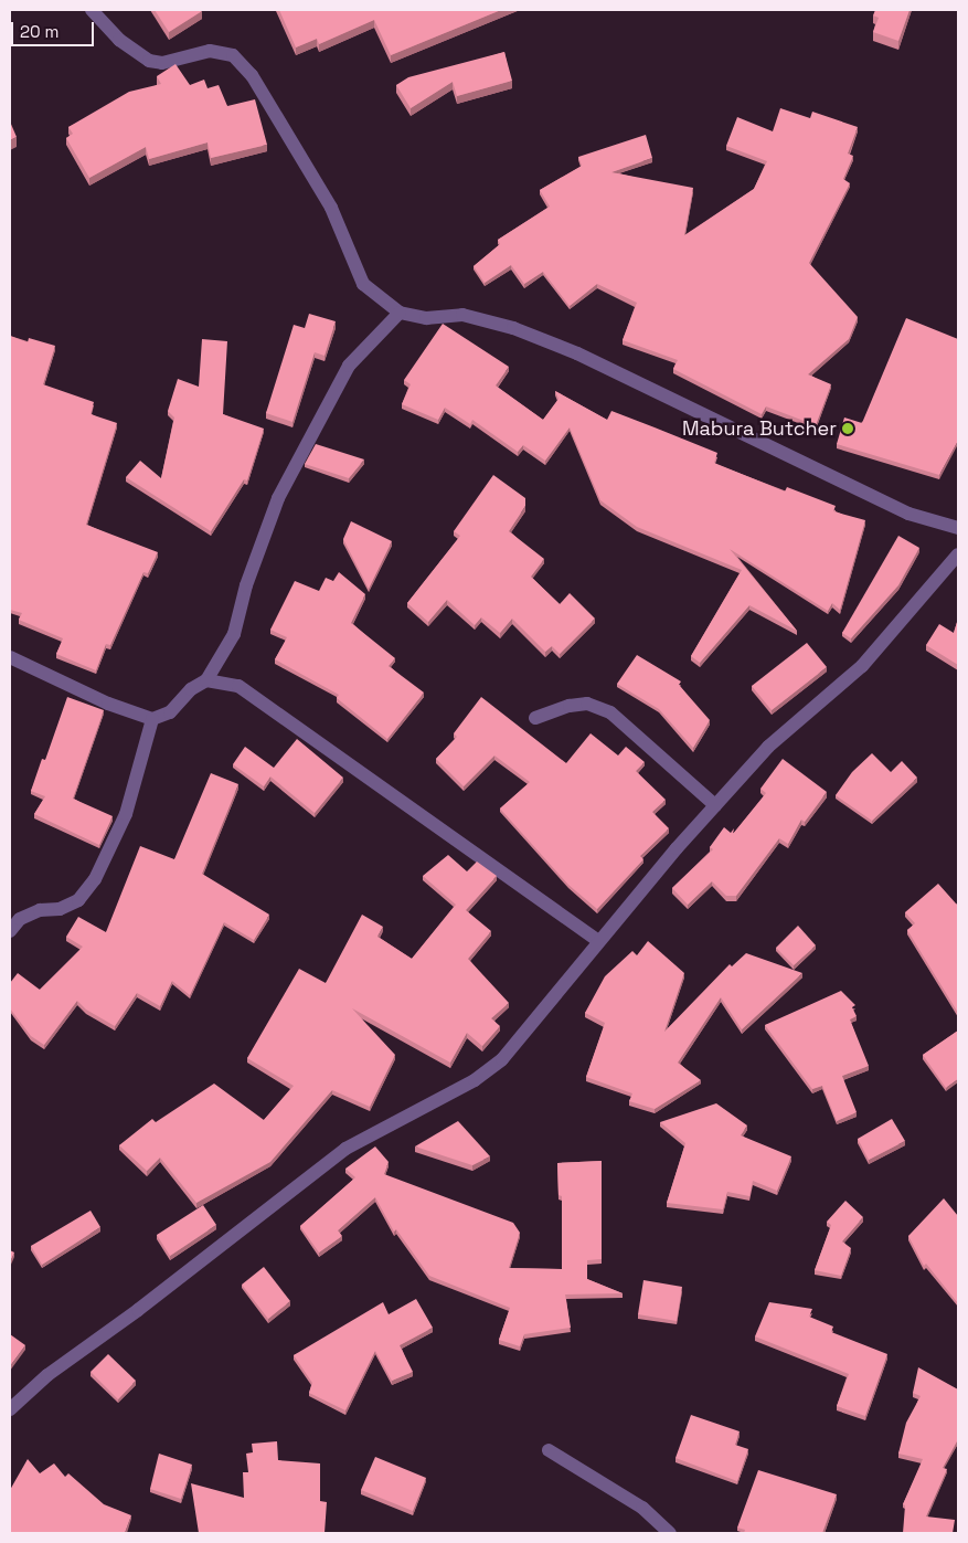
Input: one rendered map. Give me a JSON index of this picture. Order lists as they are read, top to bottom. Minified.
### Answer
{"places":["Mabura Butcher"],"scale_bar":"20 m"}
